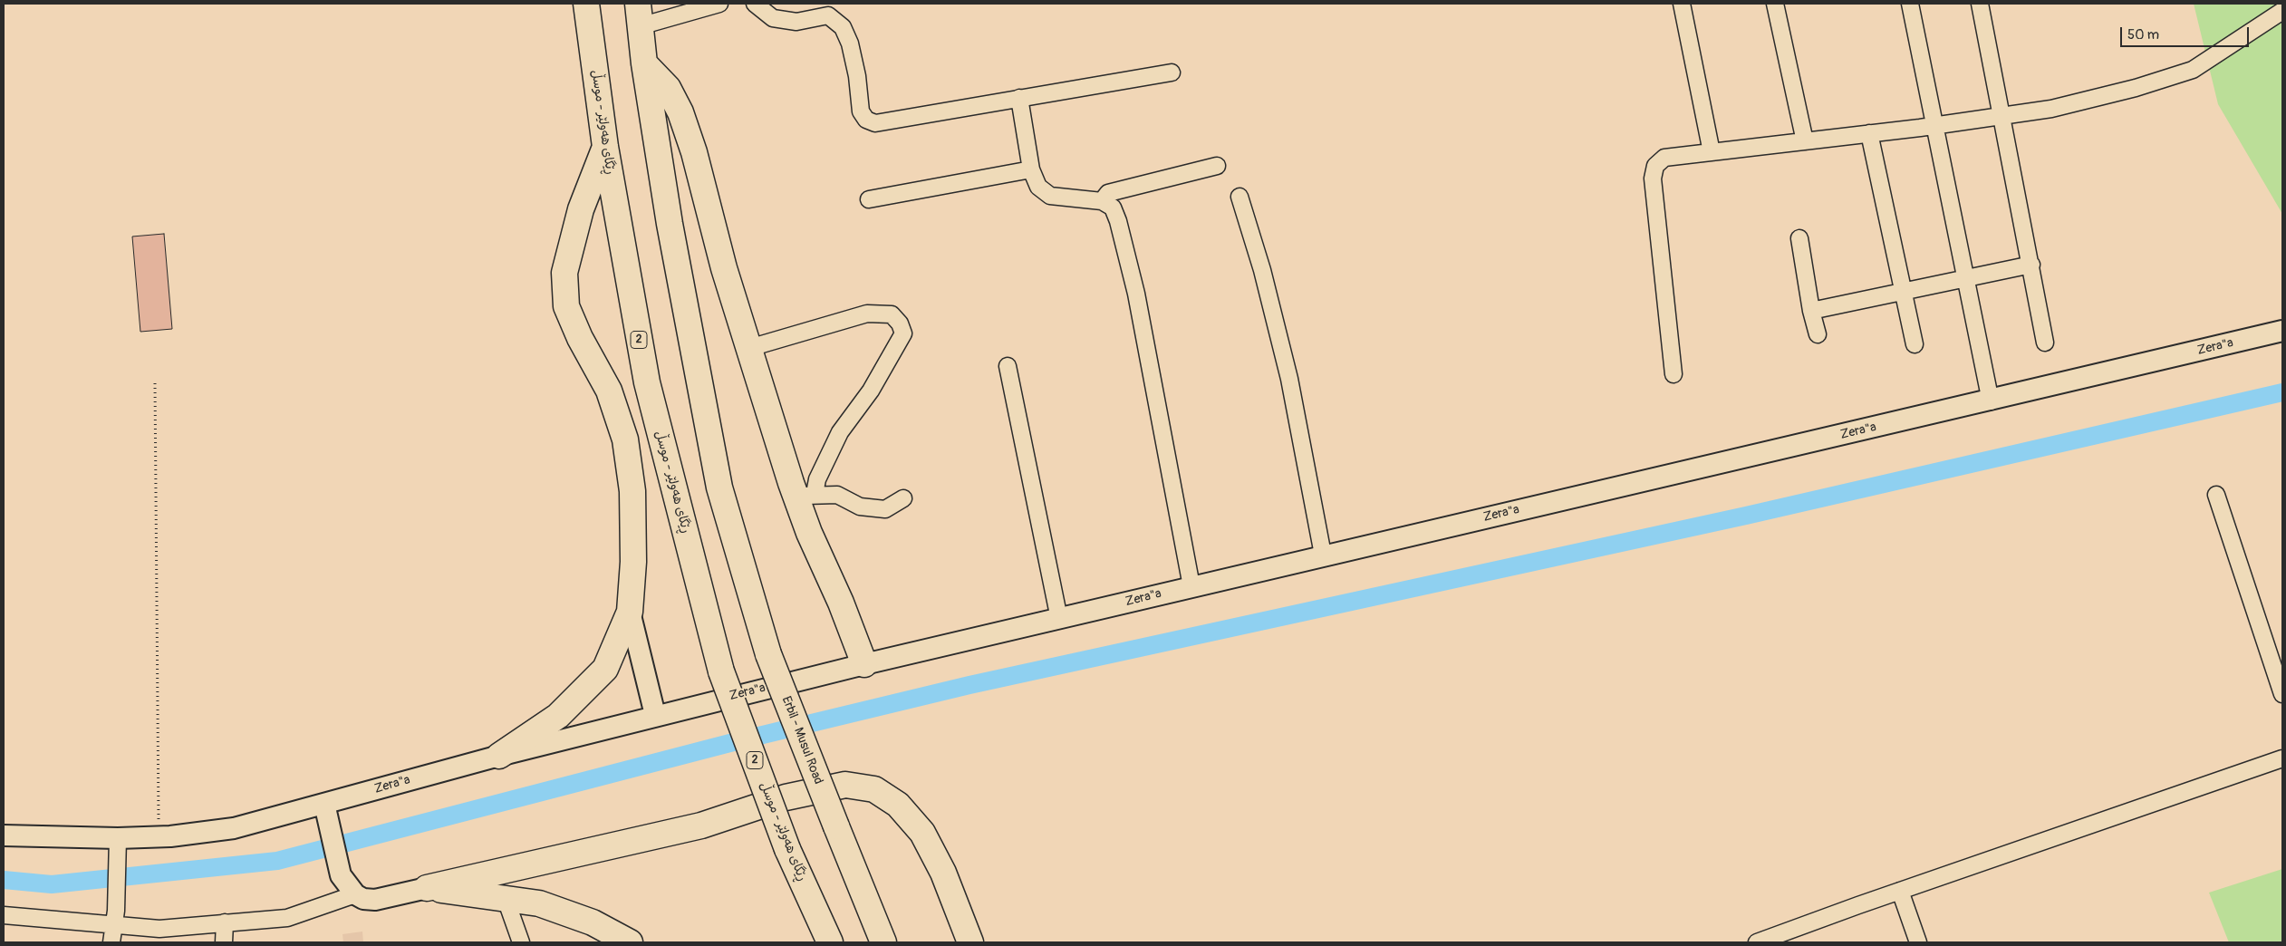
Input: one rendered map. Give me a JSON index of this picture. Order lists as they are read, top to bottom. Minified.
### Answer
{"streets":{"highway":["ڕێگای هەولێر - موسڵ","2","Erbil - Musul Road"],"street":["Zera\"a"]},"scale_bar":"50 m"}
